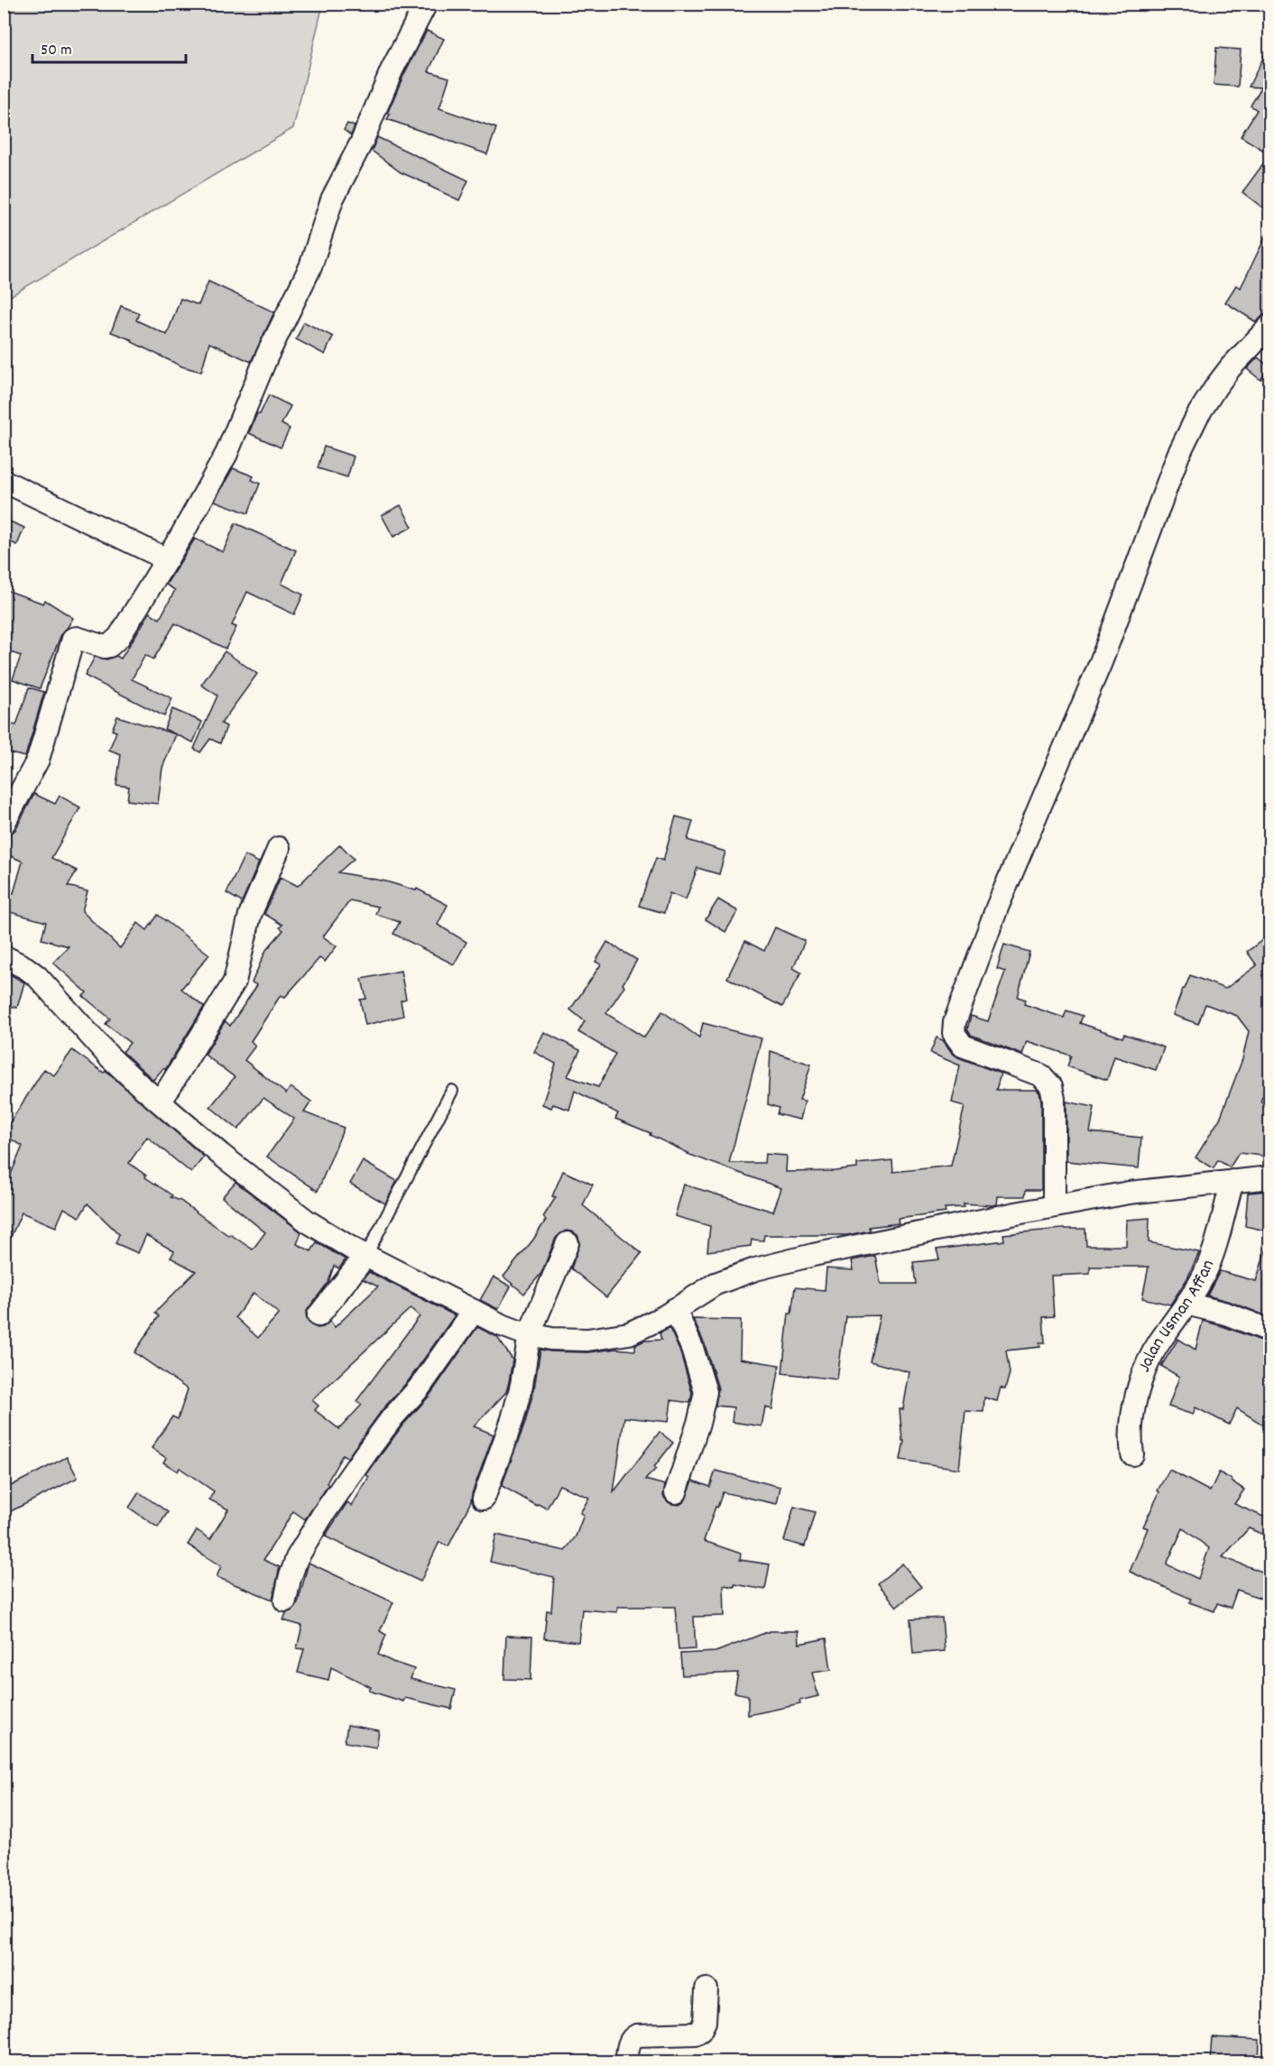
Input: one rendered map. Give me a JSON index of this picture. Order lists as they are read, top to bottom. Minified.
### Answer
{"streets":{"street":["Jalan Usman Affan"]},"scale_bar":"50 m"}
